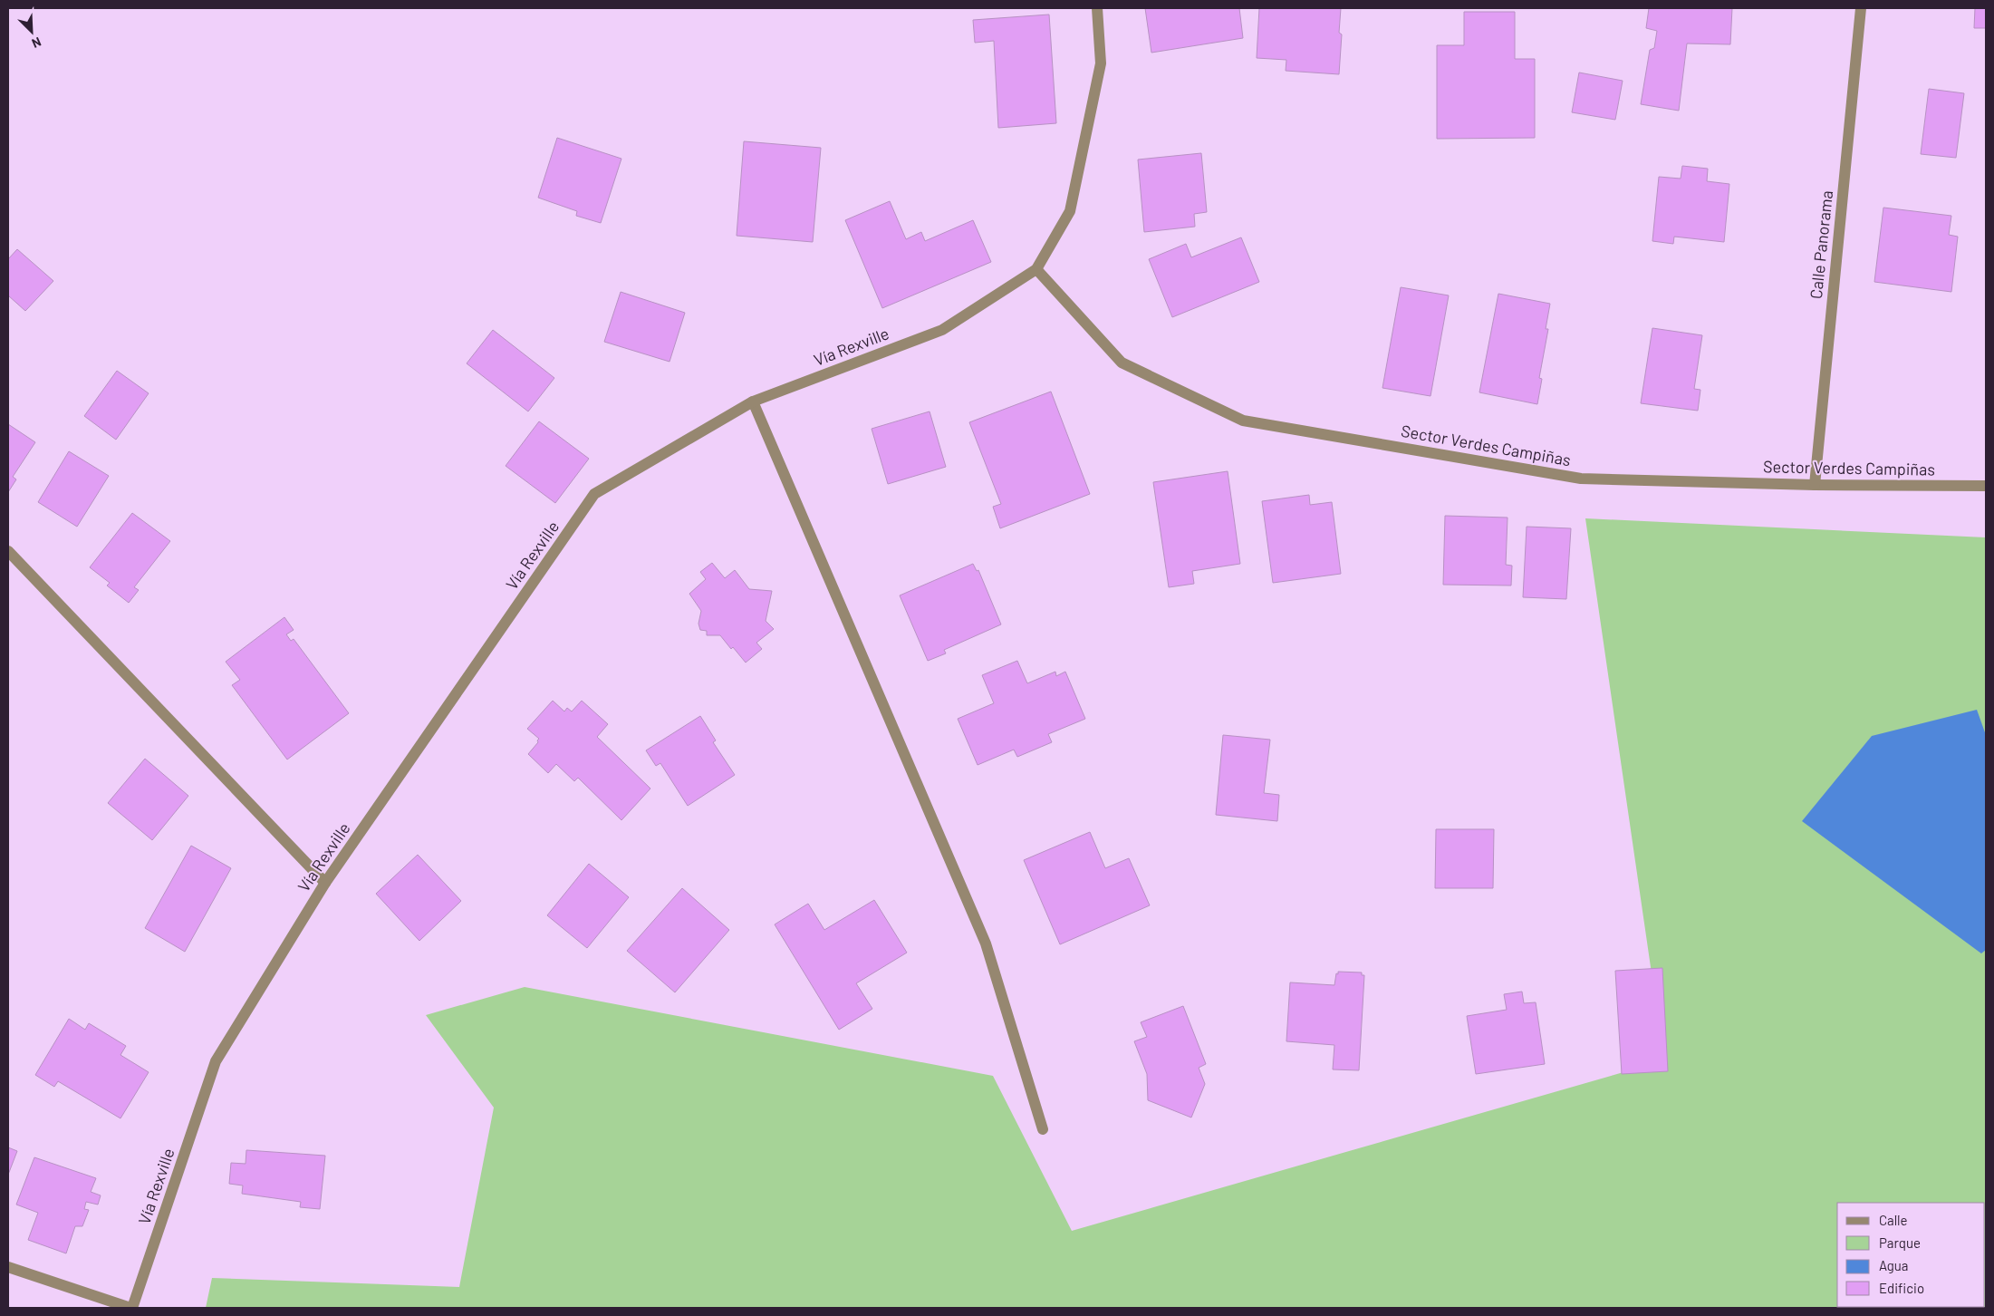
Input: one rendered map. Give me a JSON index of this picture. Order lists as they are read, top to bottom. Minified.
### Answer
{"streets":{"street":["Calle Panorama","Vía Rexville","Sector Verdes Campiñas"]},"crossings":[["Calle Panorama","Sector Verdes Campiñas"],["Vía Rexville","Sector Verdes Campiñas"]],"legend":["Calle","Parque","Agua","Edificio"],"north":"bottom right"}
